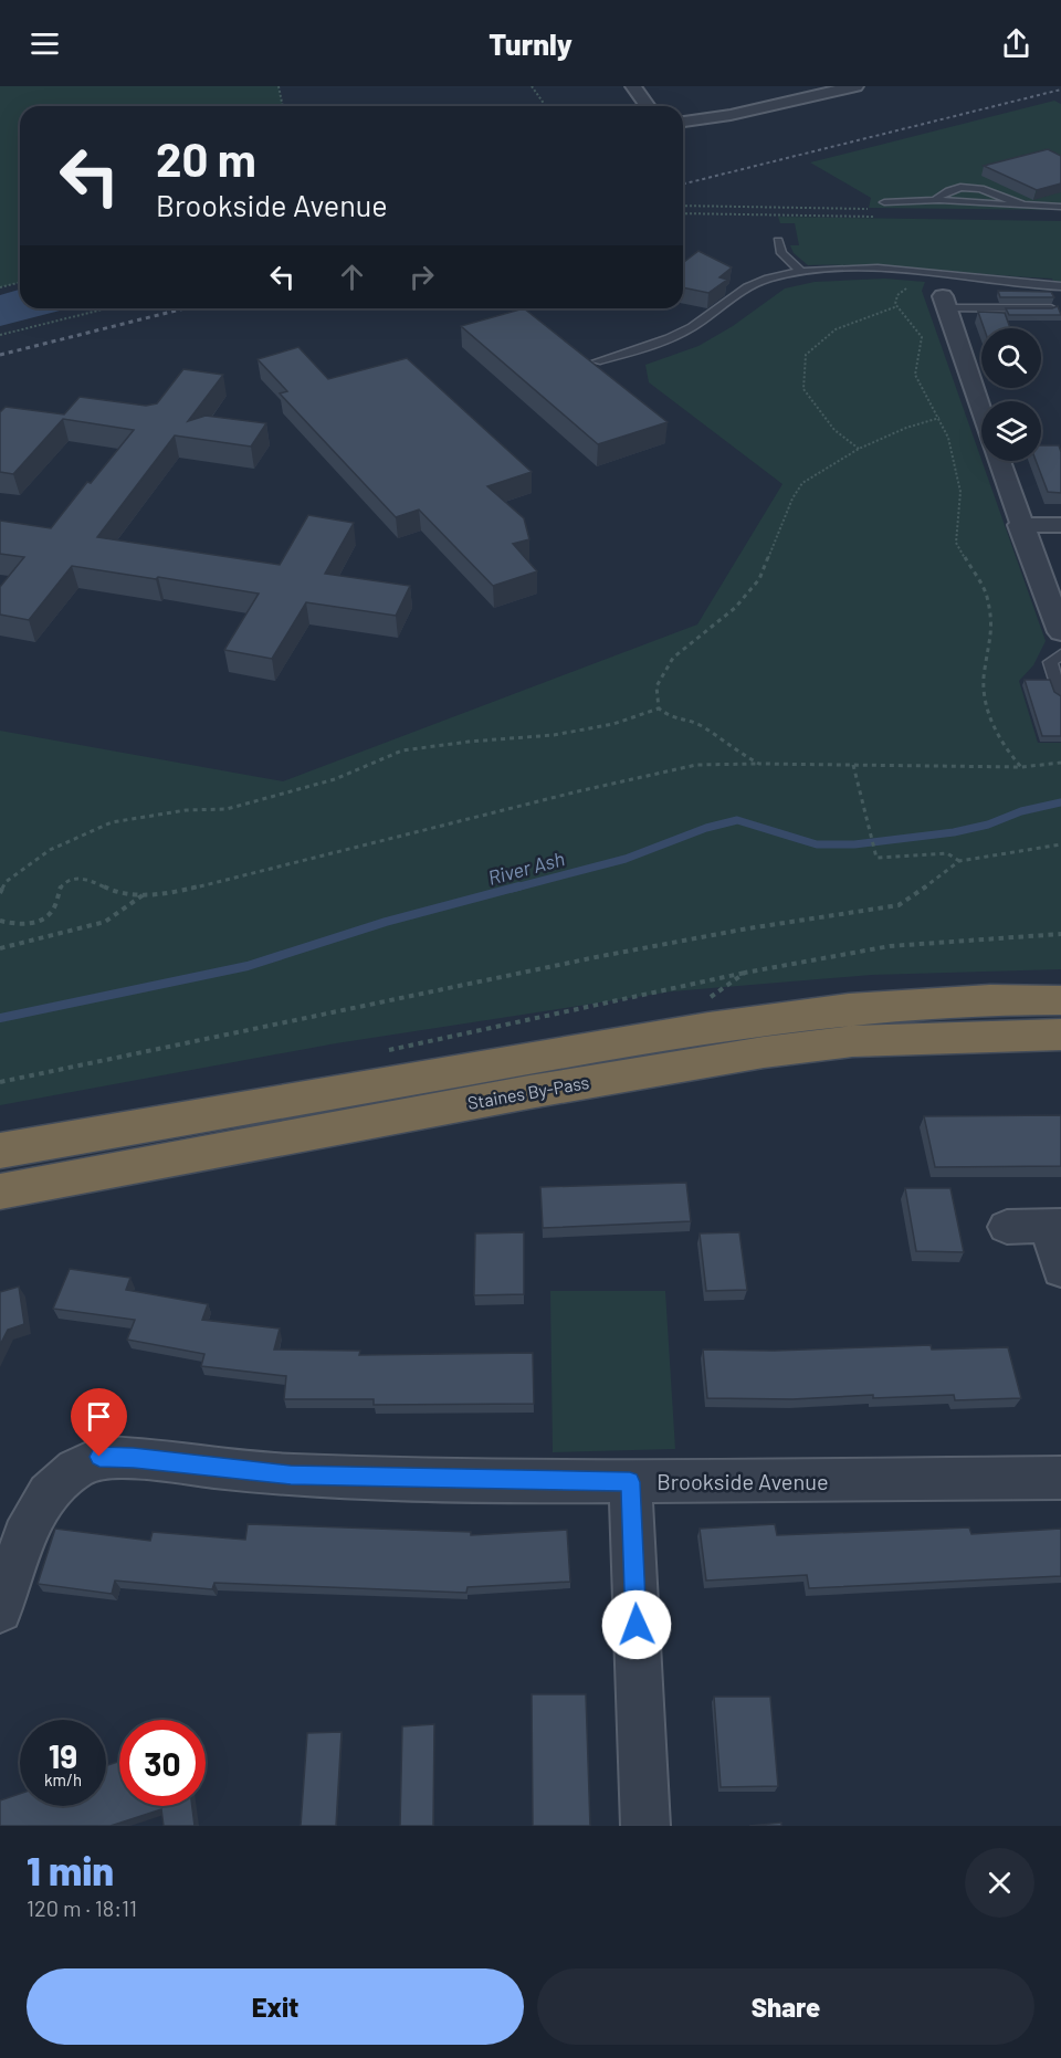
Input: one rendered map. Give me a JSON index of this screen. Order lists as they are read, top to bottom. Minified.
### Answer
{"streets":{"highway":["Staines By-Pass"],"street":["Brookside Avenue"]},"water":["River Ash"],"page":{"header":"Turnly","turn":["20 m","Brookside Avenue"],"speed":"19 km/h","limit":"30","heading":["1 min","120 m · 18:11"],"buttons":["Exit","Share"]}}
